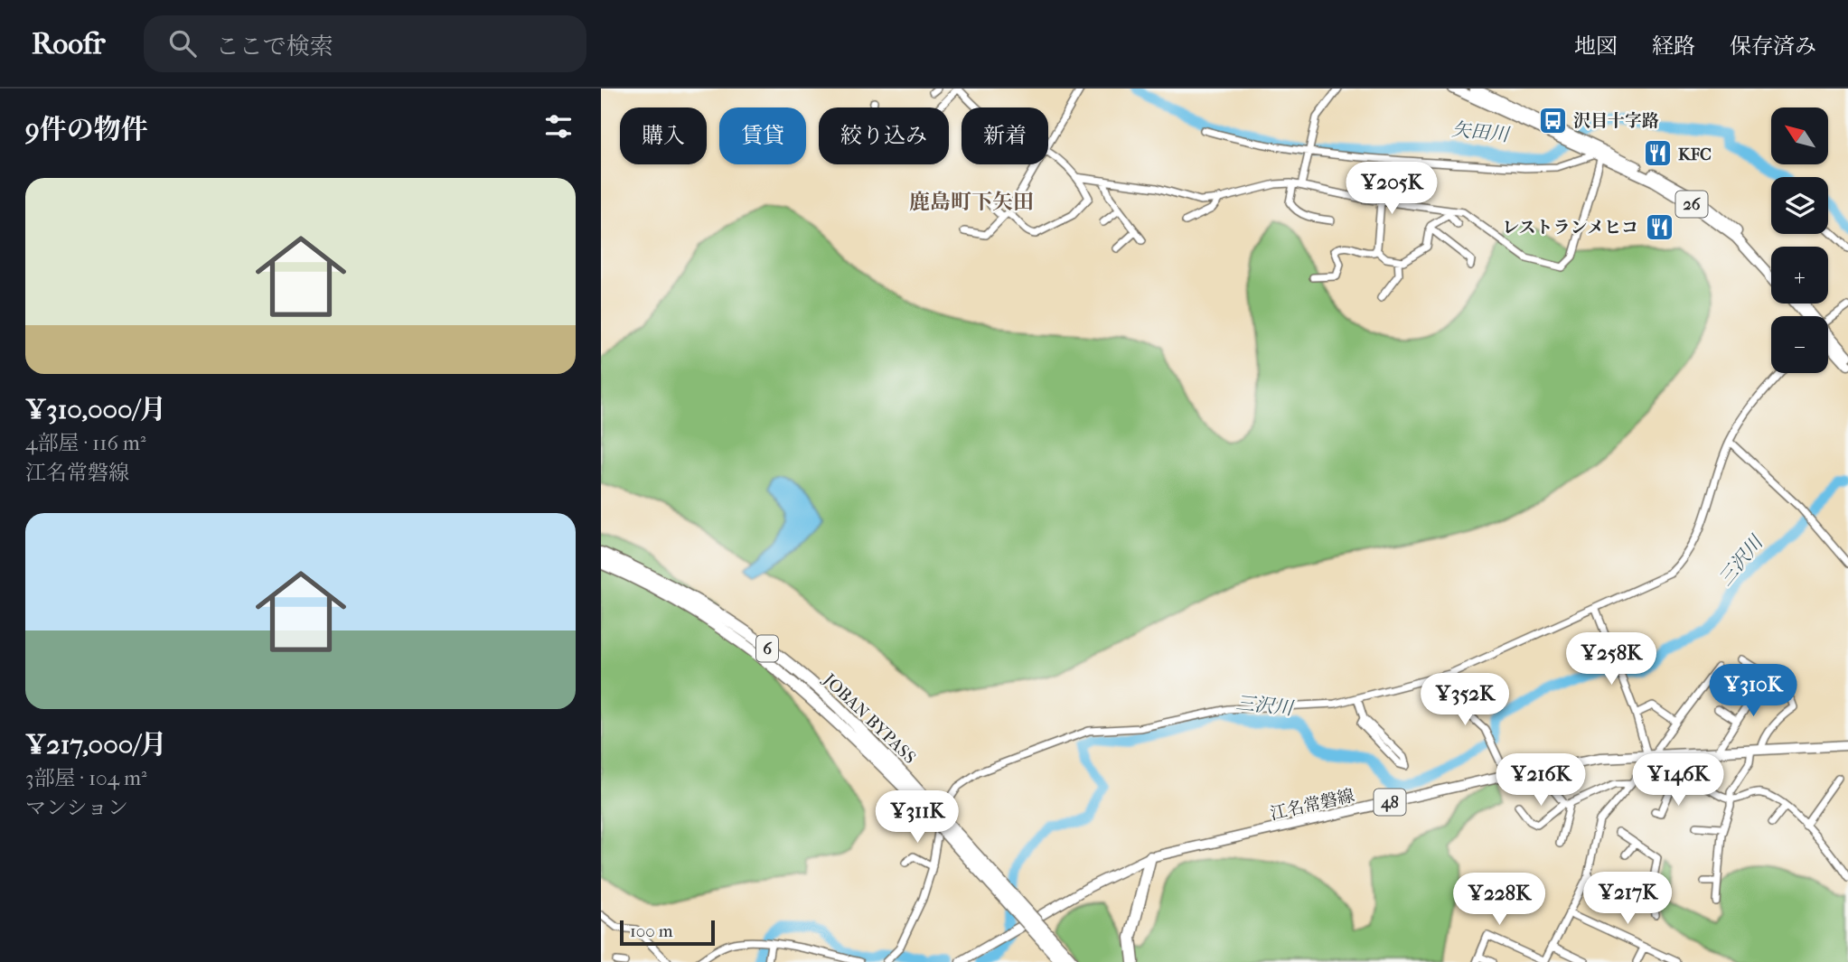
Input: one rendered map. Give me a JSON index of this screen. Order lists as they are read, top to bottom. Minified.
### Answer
{"streets":{"highway":["6","JOBAN BYPASS"],"main road":["26","48","江名常磐線"]},"districts":["鹿島町下矢田"],"water":["矢田川","三沢川"],"places":{"bus stop":["沢目十字路"],"restaurant":["KFC","レストランメヒコ"]},"scale_bar":"100 m","north":"top left","page":{"header":"Roofr","search":"ここで検索","nav":["地図","経路","保存済み"],"heading":"9件の物件","map_buttons":["+","−"],"chip":["購入","賃貸","絞り込み","新着"],"price":["¥205K","¥258K","¥310K","¥352K","¥216K","¥146K","¥311K","¥217K","¥228K"],"list":[{"name":"¥310,000/月","note":"4部屋 · 116 m² · 江名常磐線"},{"name":"¥217,000/月","note":"3部屋 · 104 m² · マンション"}],"scale":"100 m"}}
